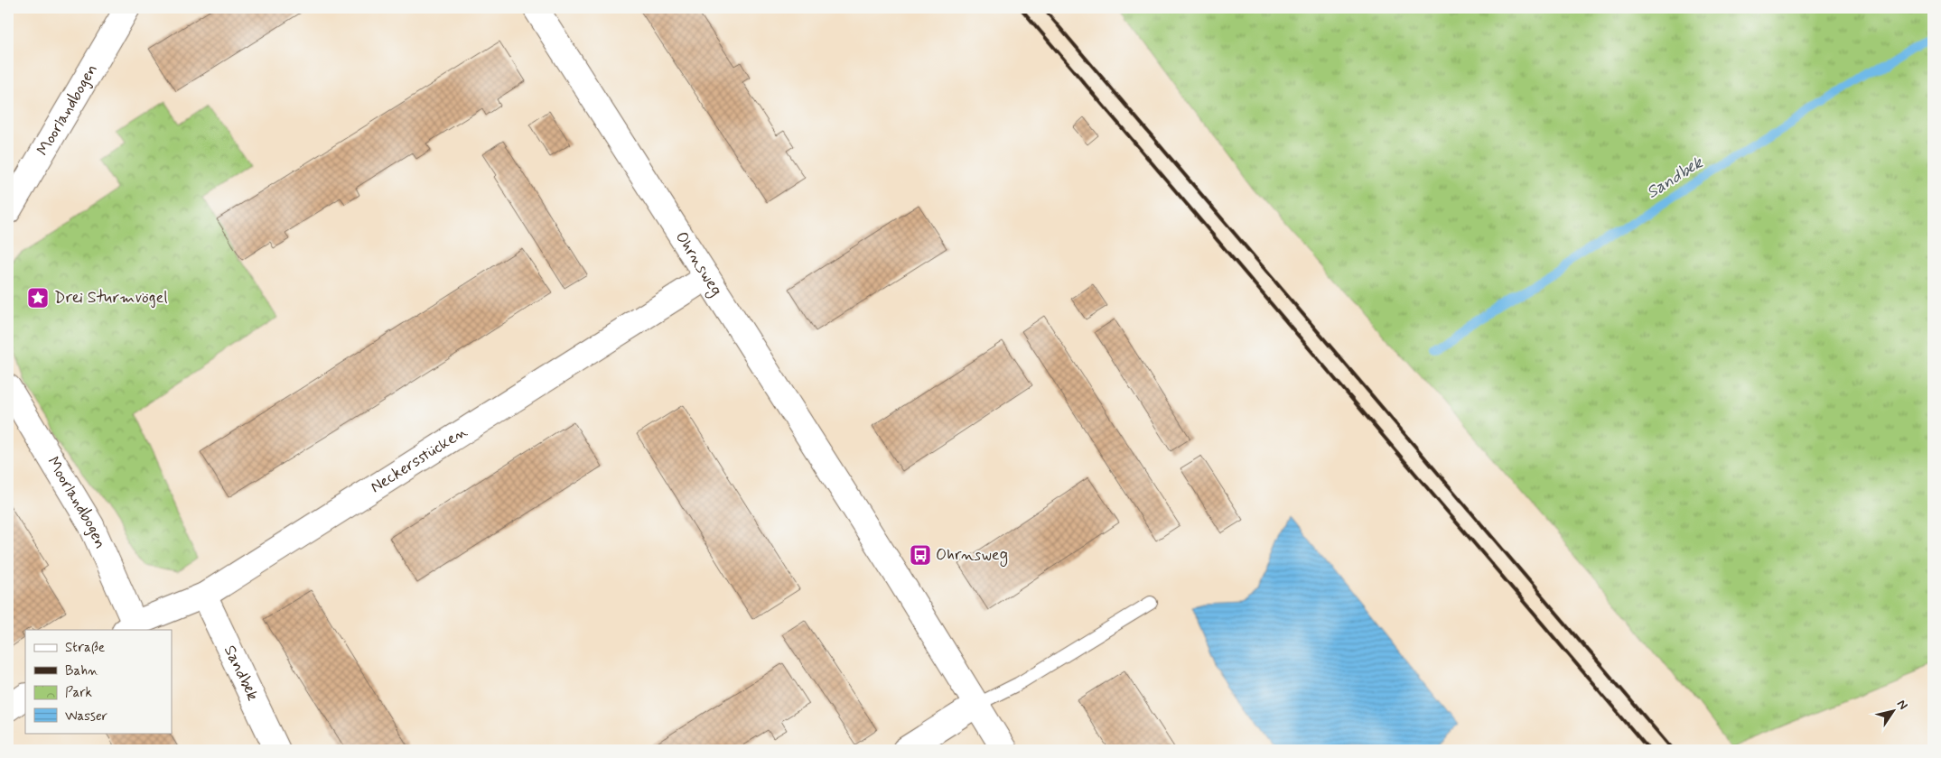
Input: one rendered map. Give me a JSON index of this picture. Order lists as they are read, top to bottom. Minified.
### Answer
{"streets":{"street":["Moorlandbogen","Ohrnsweg","Neckersstücken","Sandbek"]},"crossings":[["Moorlandbogen","Neckersstücken"],["Ohrnsweg","Neckersstücken"],["Neckersstücken","Sandbek"]],"water":["Sandbek"],"places":{"place":["Drei Sturmvögel"],"bus stop":["Ohrnsweg"]},"legend":["Straße","Bahn","Park","Wasser"],"north":"top right"}
